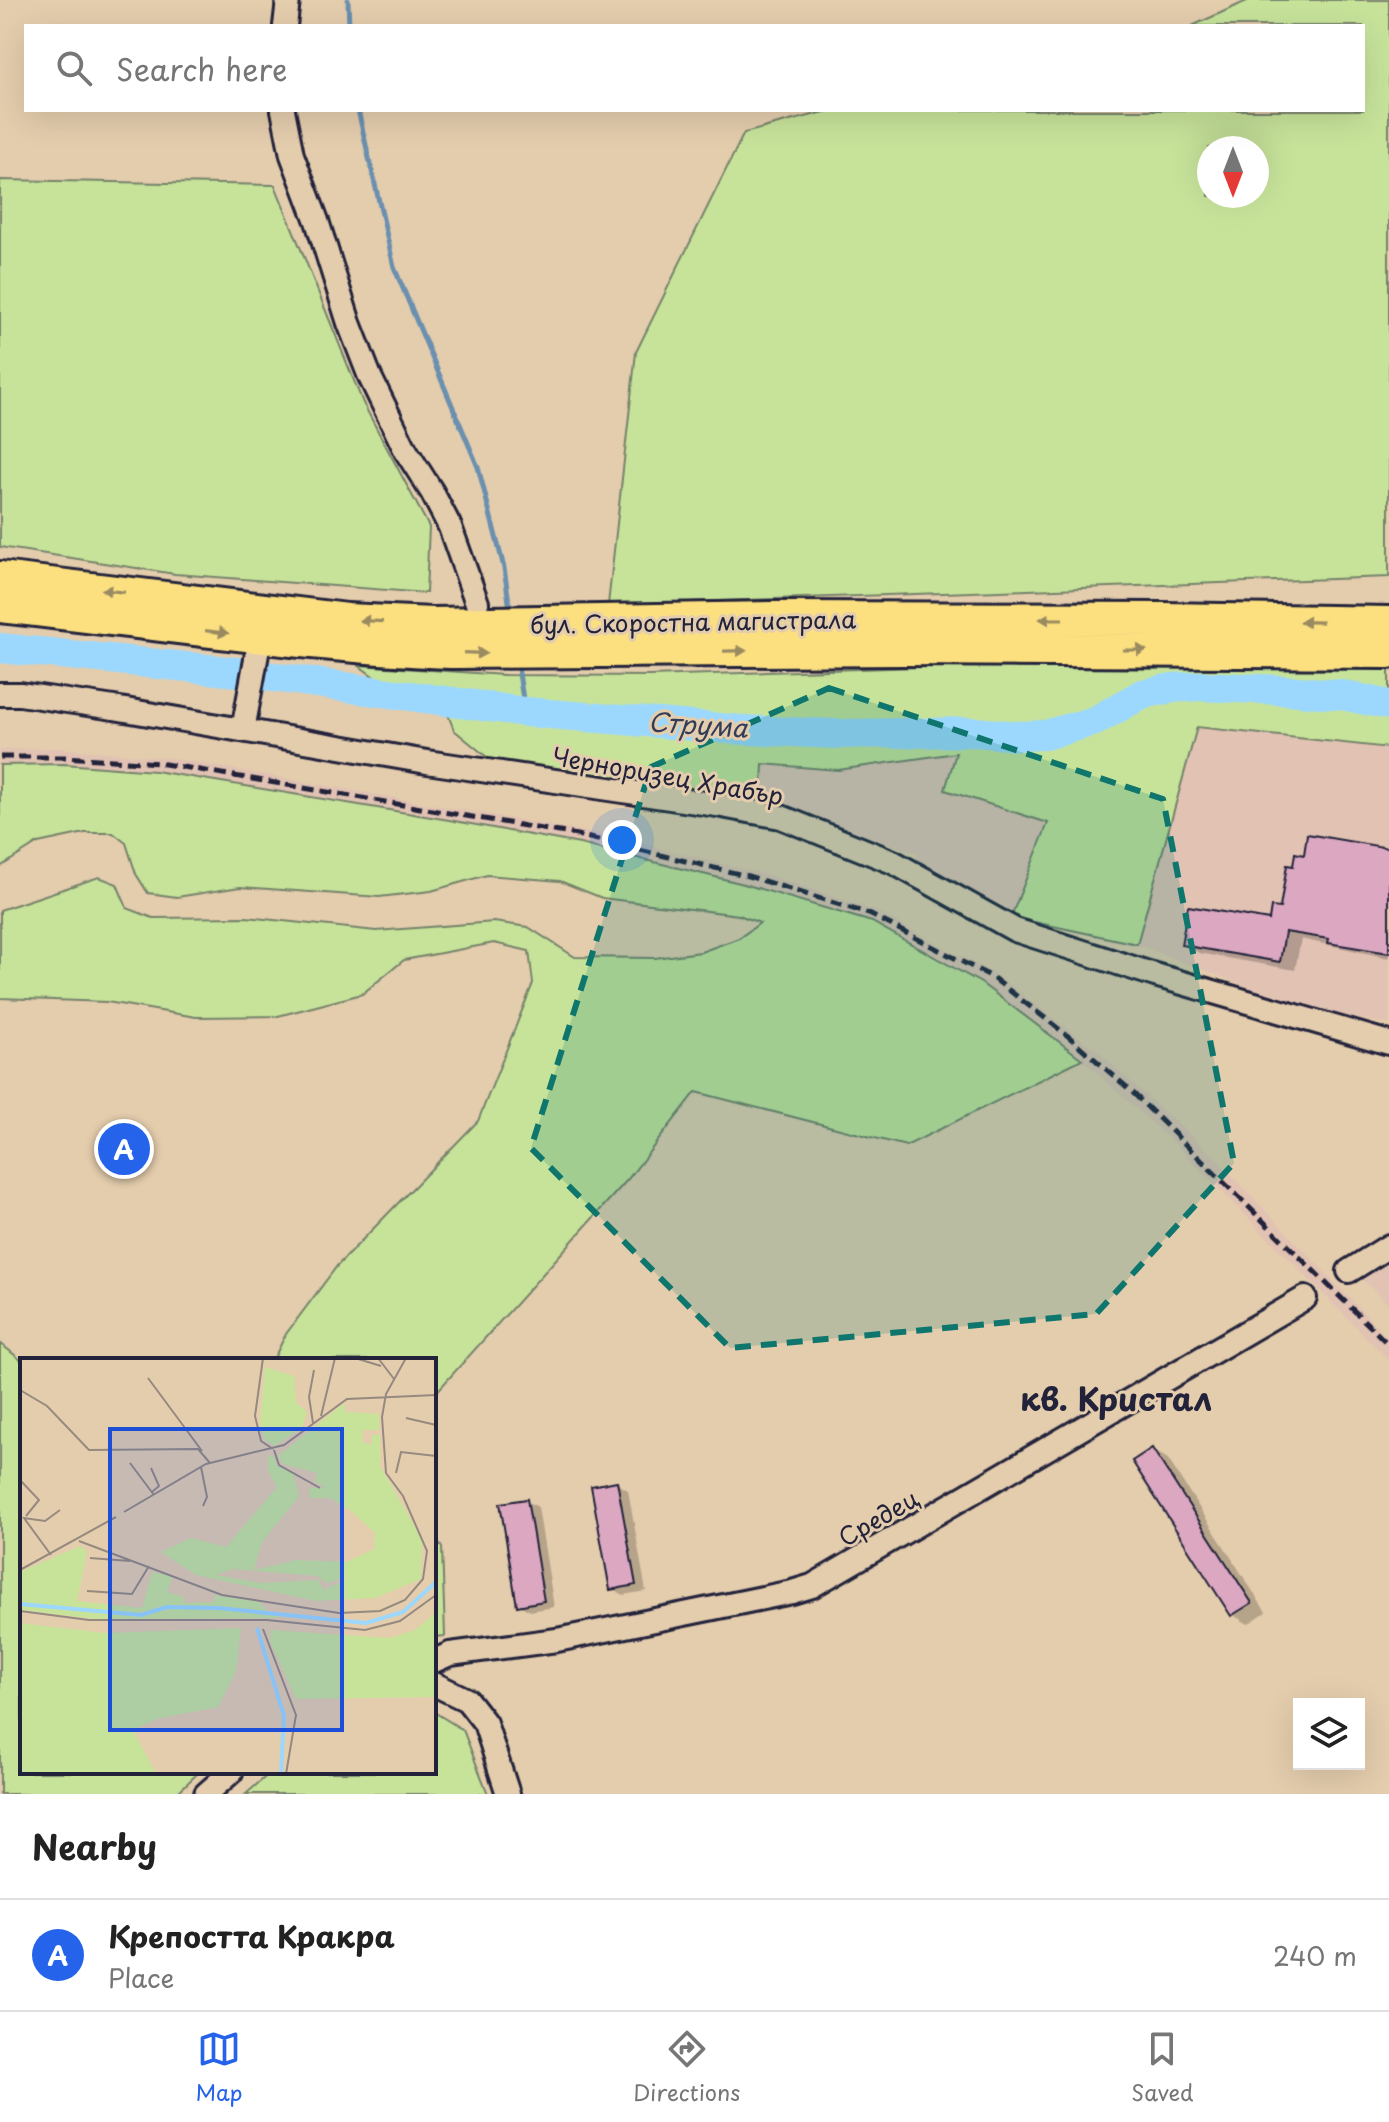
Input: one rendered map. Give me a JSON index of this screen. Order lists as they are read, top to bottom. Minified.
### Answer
{"streets":{"highway":["бул. Скоростна магистрала"],"street":["Черноризец Храбър","Средец"]},"districts":["кв. Кристал"],"water":["Струма"],"north":"bottom","page":{"search":"Search here","pins":"A","heading":"Nearby","list":[{"mark":"A","name":"Крепостта Кракра","note":"Place","value":"240 m"}],"nav":["Map","Directions","Saved"]}}
